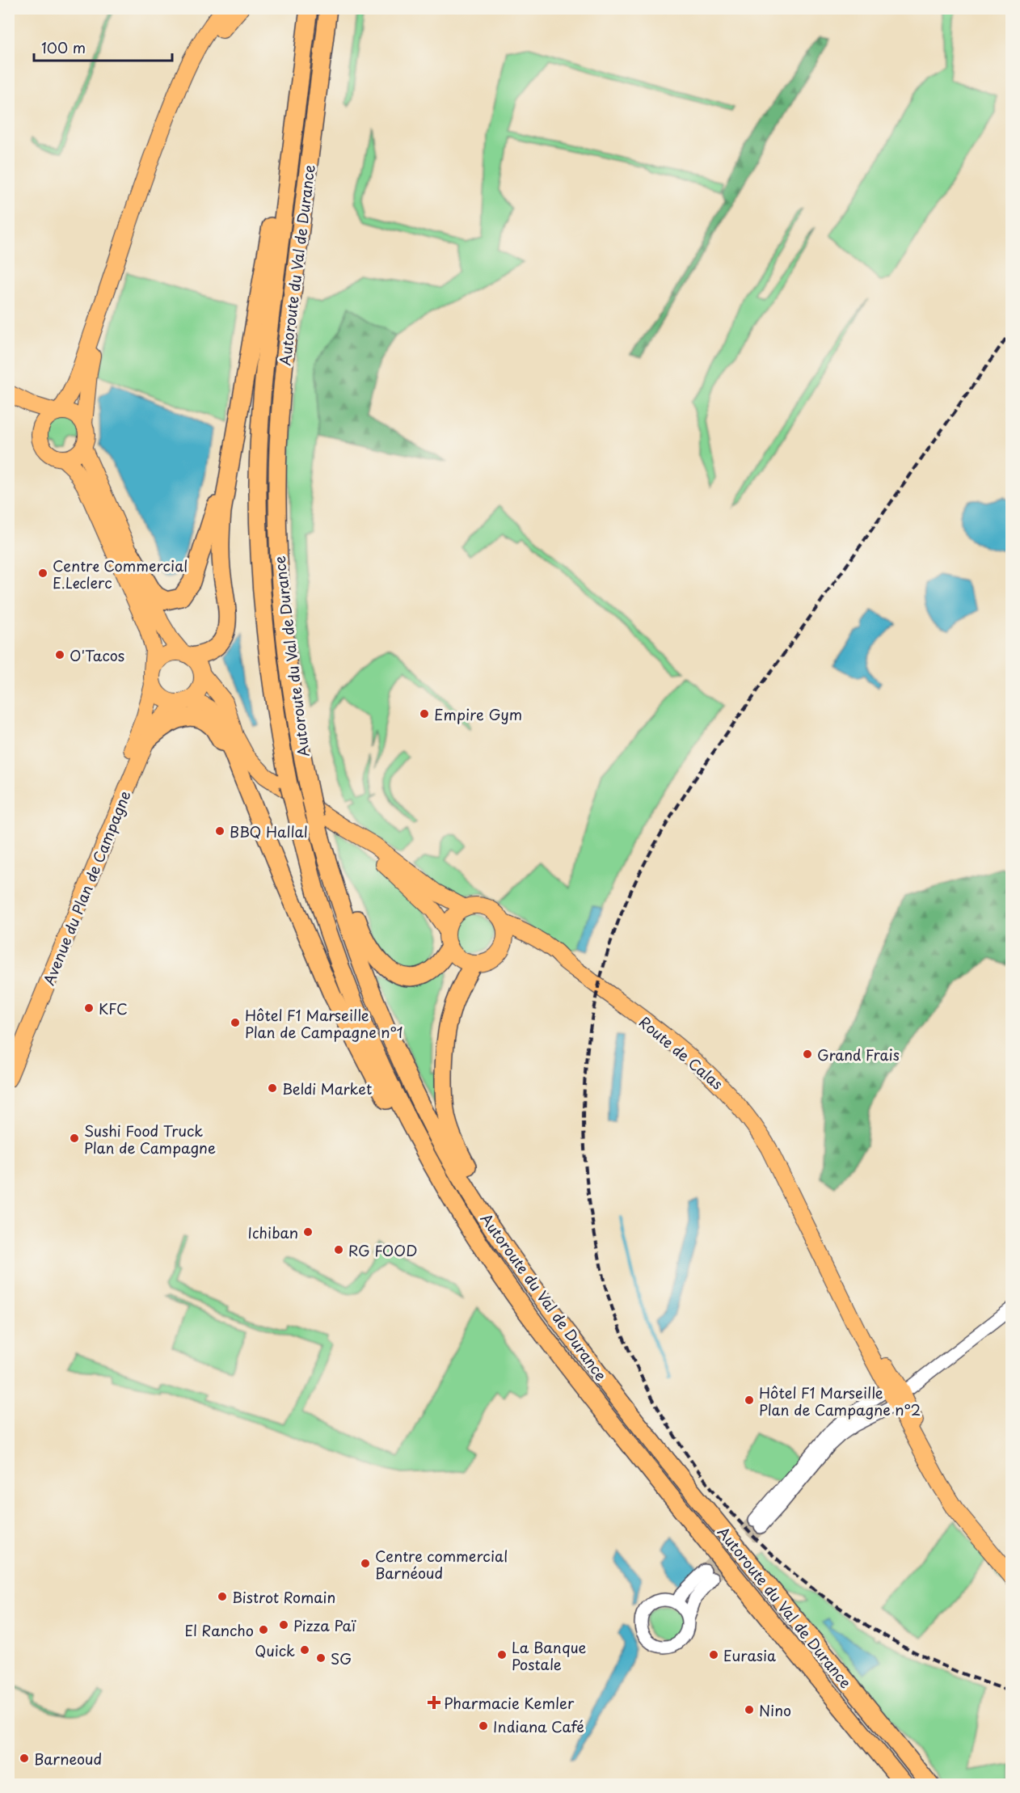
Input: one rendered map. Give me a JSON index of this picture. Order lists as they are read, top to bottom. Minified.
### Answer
{"streets":{"highway":["Autoroute du Val de Durance"],"main road":["Avenue du Plan de Campagne","Route de Calas"]},"places":{"other":["Centre Commercial E.Leclerc","O'Tacos","Empire Gym","BBQ Hallal","KFC","Hôtel F1 Marseille Plan de Campagne n°1","Grand Frais","Beldi Market","Sushi Food Truck Plan de Campagne","Ichiban","RG FOOD","Hôtel F1 Marseille Plan de Campagne n°2","Centre commercial Barnéoud","Bistrot Romain","Pizza Paï","El Rancho","Quick","La Banque Postale","Eurasia","SG","Nino","Indiana Café","Barneoud"],"health":["Pharmacie Kemler"]},"scale_bar":"100 m"}
